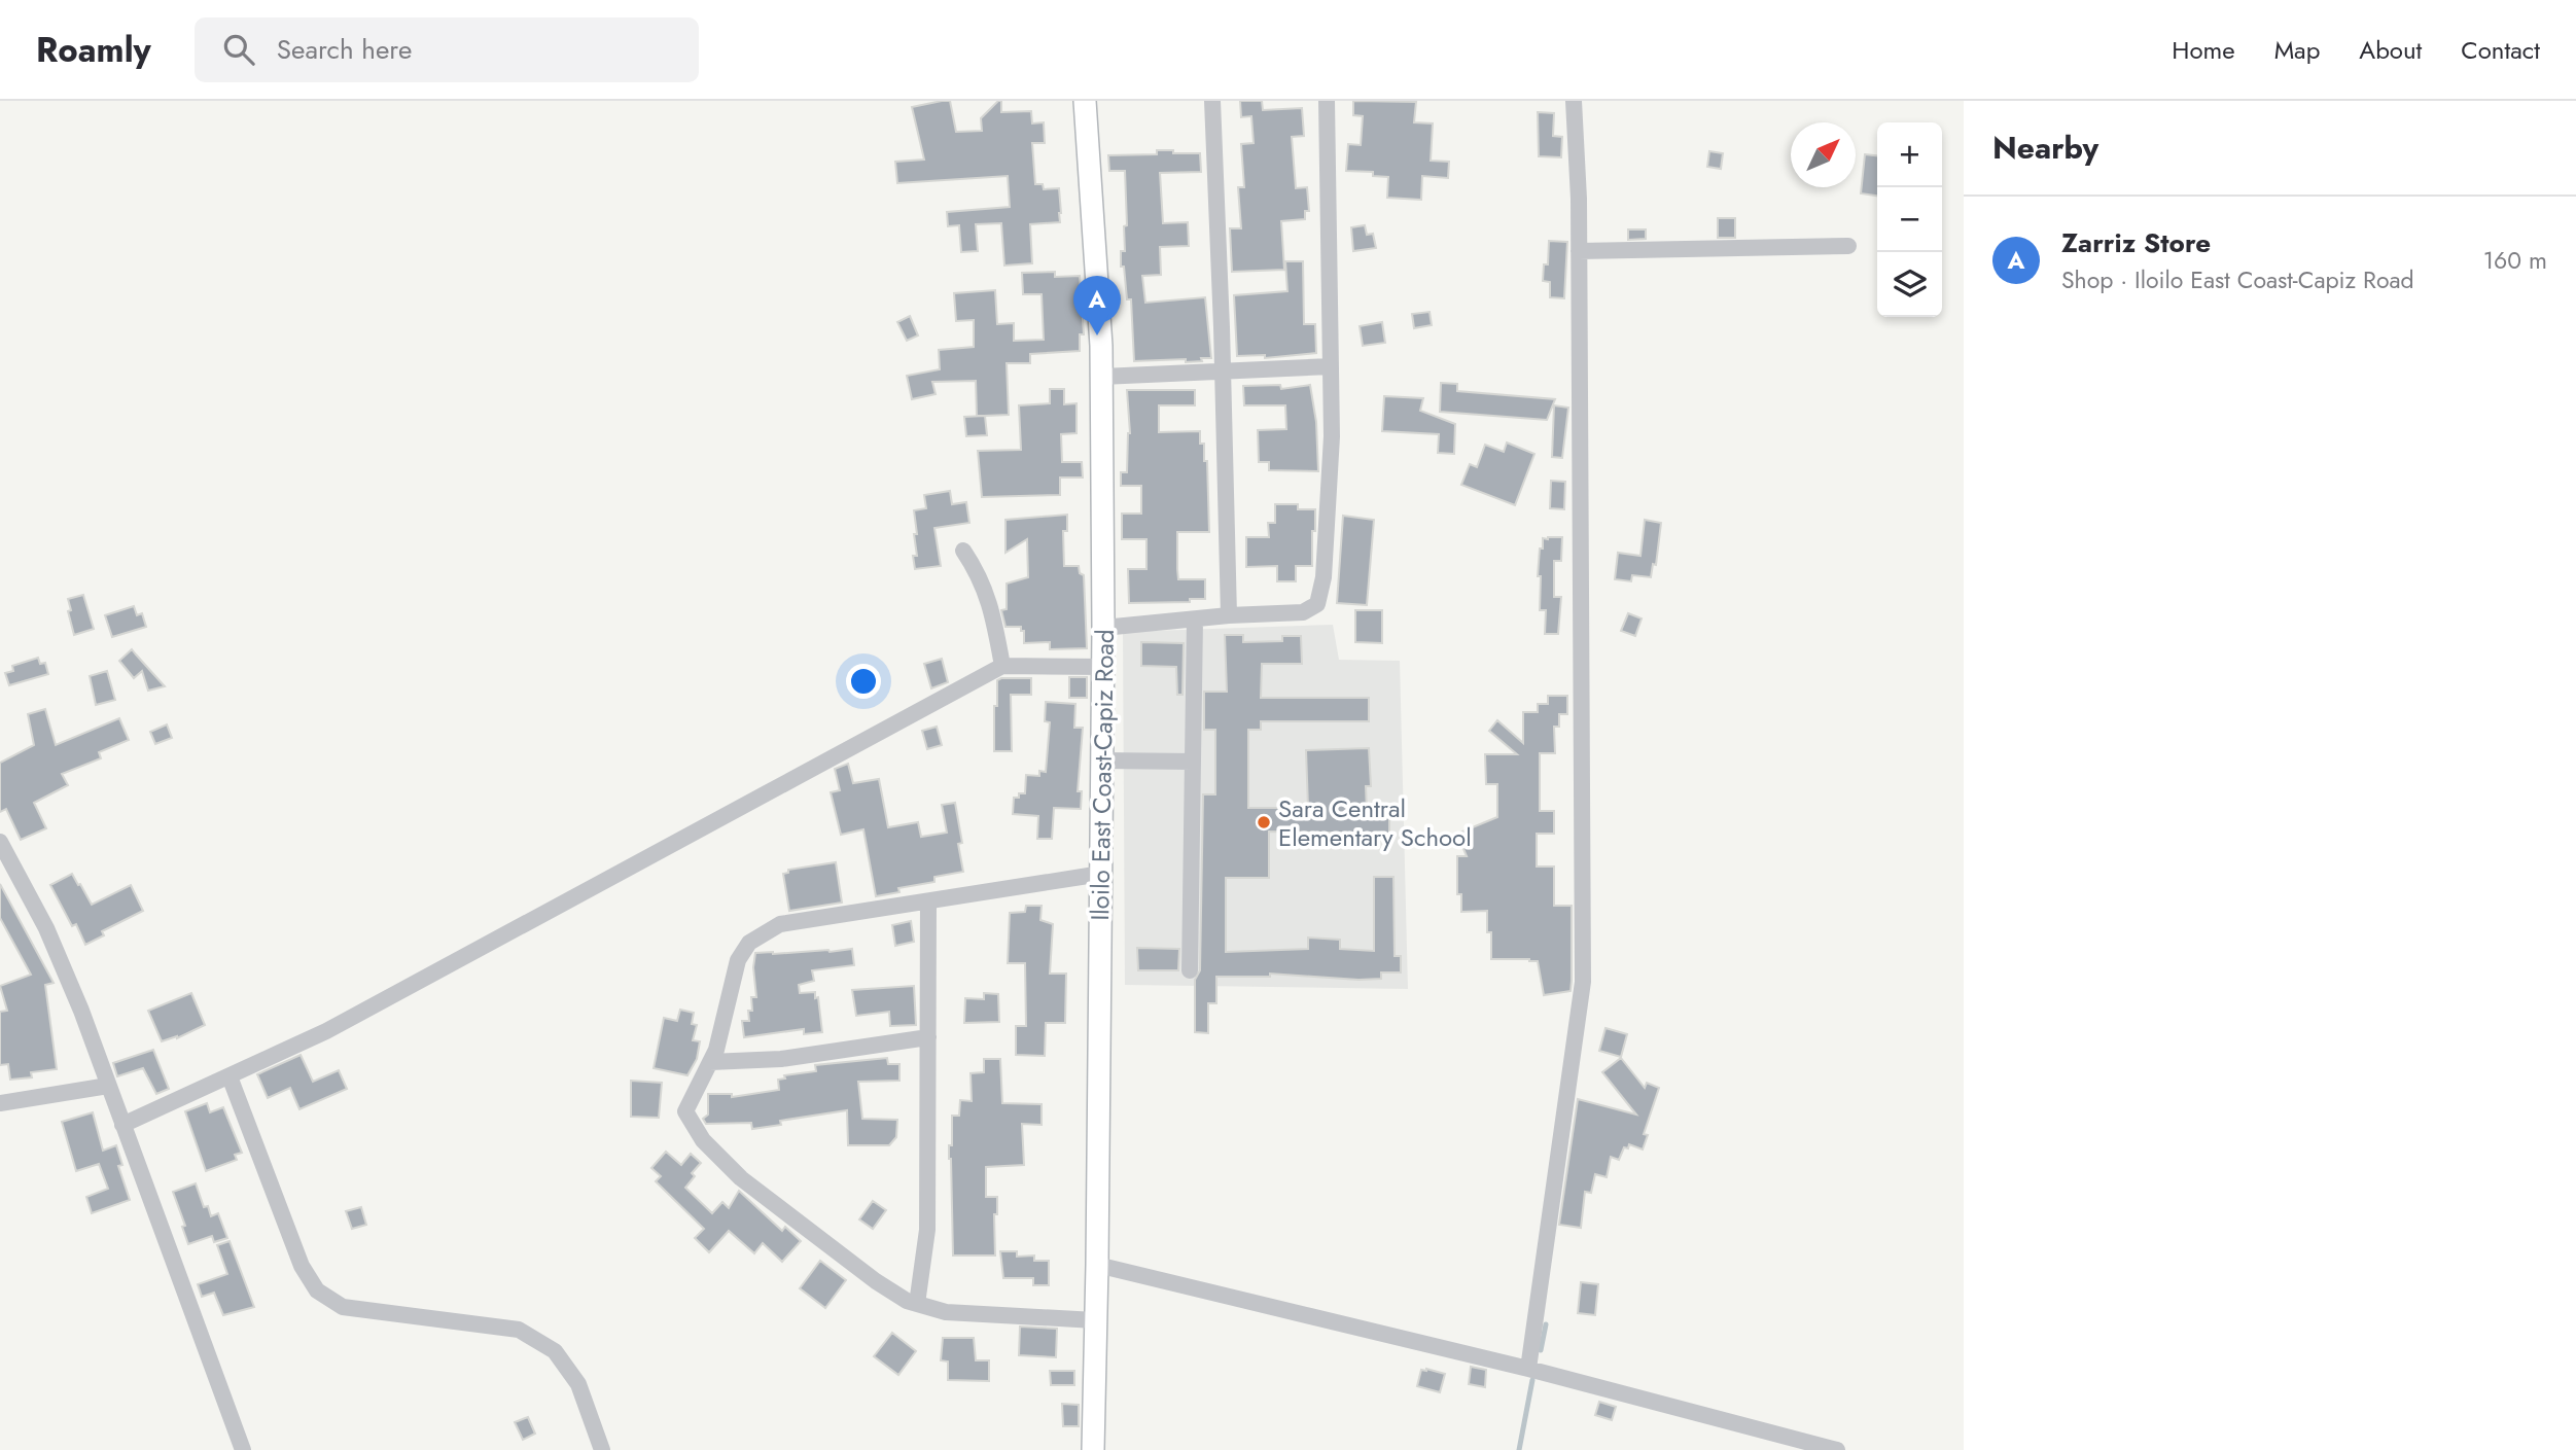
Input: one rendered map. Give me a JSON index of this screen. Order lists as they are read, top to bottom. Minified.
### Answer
{"streets":{"main road":["Iloilo East Coast-Capiz Road"]},"places":["Sara Central Elementary School"],"north":"top right","page":{"header":"Roamly","search":"Search here","nav":["Home","Map","About","Contact"],"heading":"Nearby","map_buttons":["+","−"],"list":[{"mark":"A","name":"Zarriz Store","note":"Shop · Iloilo East Coast-Capiz Road","value":"160 m"}],"pins":"A"}}
